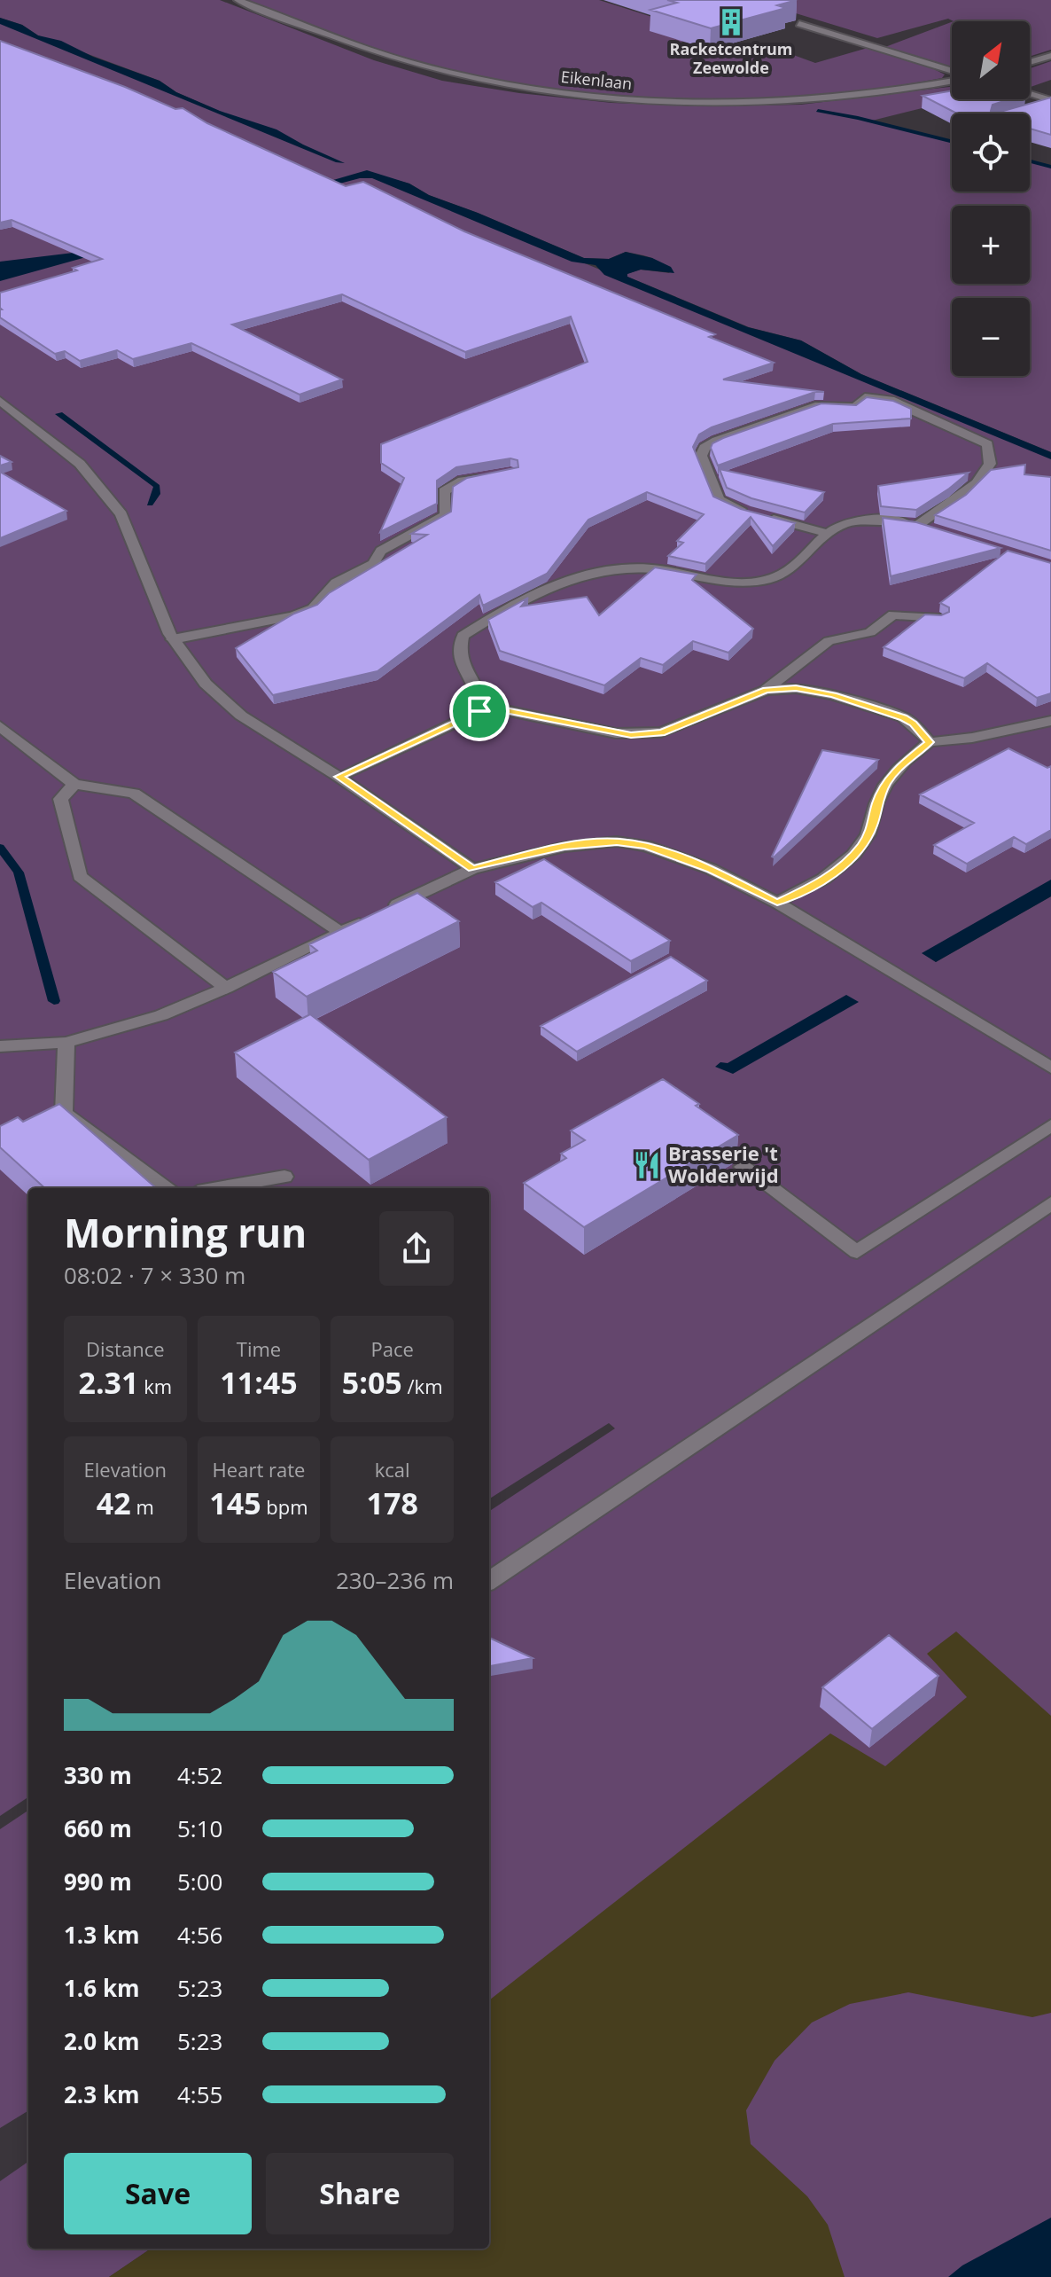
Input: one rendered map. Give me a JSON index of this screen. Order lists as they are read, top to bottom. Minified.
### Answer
{"streets":{"street":["Eikenlaan"]},"places":{"building":["Racketcentrum Zeewolde"],"restaurant":["Brasserie 't Wolderwijd"]},"north":"top right","page":{"map_buttons":["+","−"],"heading":["Morning run","08:02 · 7 × 330 m"],"stats":[["Distance","2.31 km"],["Time","11:45"],["Pace","5:05 /km"],["Elevation","42 m"],["Heart rate","145 bpm"],["kcal","178"]],"chart":["Elevation","230–236 m"],"list":[{"name":"330 m","note":"4:52"},{"name":"660 m","note":"5:10"},{"name":"990 m","note":"5:00"},{"name":"1.3 km","note":"4:56"},{"name":"1.6 km","note":"5:23"},{"name":"2.0 km","note":"5:23"},{"name":"2.3 km","note":"4:55"}],"buttons":["Save","Share"]}}
